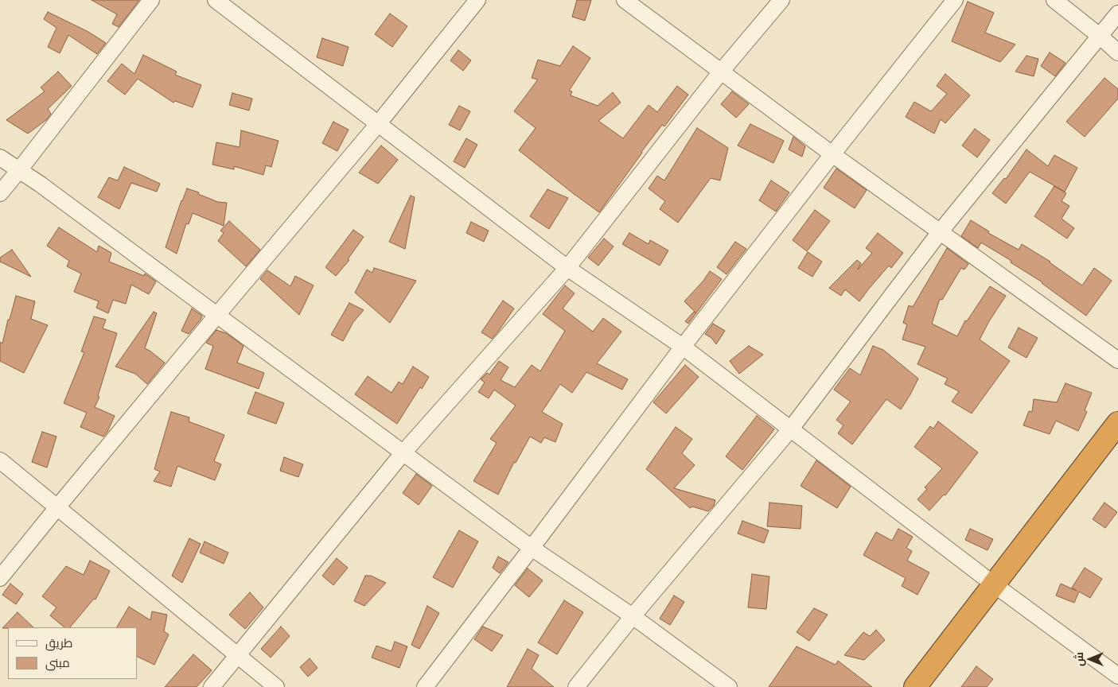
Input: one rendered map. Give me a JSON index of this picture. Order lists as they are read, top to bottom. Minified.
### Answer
{"legend":["طريق","مبنى"],"north":"left"}
